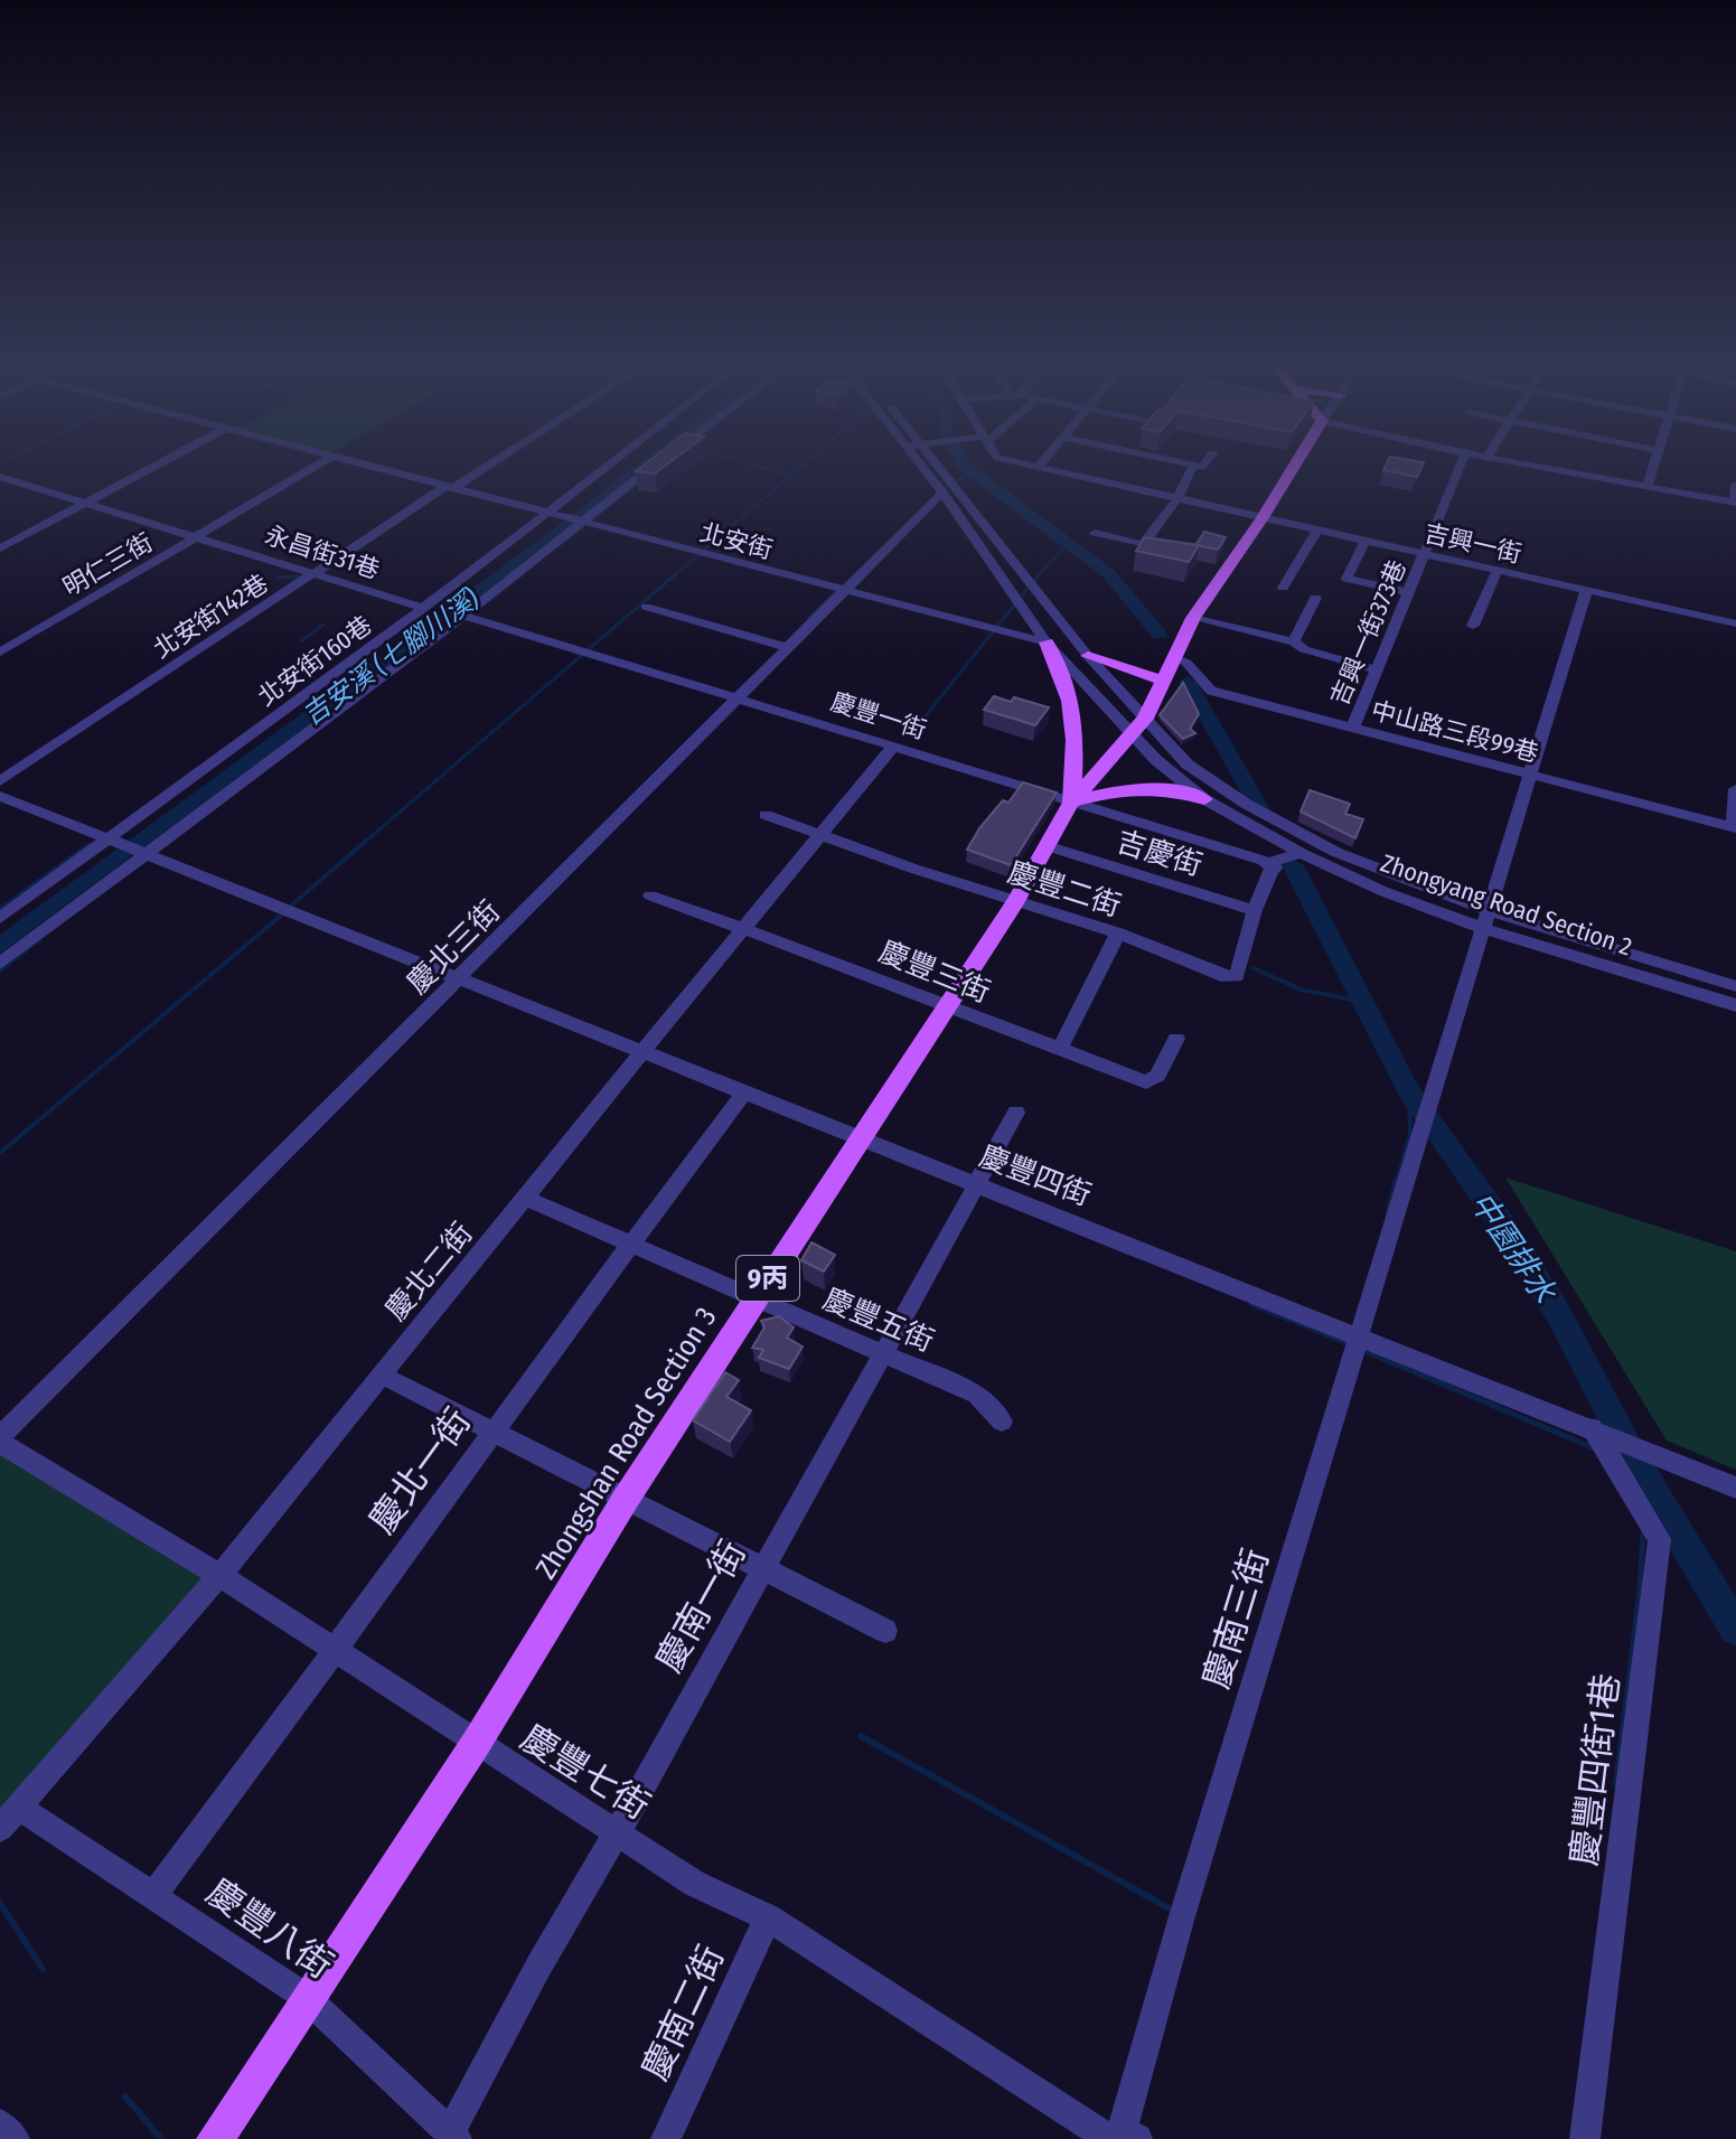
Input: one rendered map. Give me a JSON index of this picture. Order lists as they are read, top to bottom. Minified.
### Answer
{"streets":{"main road":["9丙","Zhongshan Road Section 3"],"street":["北安街","吉興一街","永昌街31巷","明仁三街","北安街142巷","吉興一街373巷","北安街160巷","慶豐一街","中山路三段99巷","吉慶街","慶豐二街","Zhongyang Road Section 2","慶北三街","慶豐三街","慶豐四街","慶北二街","慶豐五街","慶北一街","慶南一街","慶南三街","慶豐四街1巷","慶豐七街","慶豐八街","慶南二街"]},"crossings":[["北安街","北安街142巷"],["北安街","北安街160巷"],["北安街","Zhongyang Road Section 2"],["北安街","慶北三街"],["吉興一街","吉興一街373巷"],["吉興一街","Zhongshan Road Section 3"],["永昌街31巷","明仁三街"],["永昌街31巷","北安街142巷"],["永昌街31巷","北安街160巷"],["吉興一街373巷","中山路三段99巷"],["北安街160巷","慶豐四街"],["慶豐一街","慶豐二街"],["慶豐一街","慶北三街"],["慶豐一街","慶北二街"],["慶豐一街","Zhongshan Road Section 3"],["中山路三段99巷","Zhongshan Road Section 3"],["吉慶街","慶豐二街"],["吉慶街","Zhongshan Road Section 3"],["慶豐二街","慶北二街"],["慶豐二街","Zhongshan Road Section 3"],["Zhongyang Road Section 2","慶北三街"],["Zhongyang Road Section 2","Zhongshan Road Section 3"],["Zhongyang Road Section 2","慶南三街"],["慶北三街","慶豐四街"],["慶北三街","慶豐七街"],["慶豐三街","慶北二街"],["慶豐三街","Zhongshan Road Section 3"],["慶豐四街","慶北二街"],["慶豐四街","Zhongshan Road Section 3"],["慶豐四街","慶北一街"],["慶豐四街","慶南一街"],["慶豐四街","慶南三街"],["慶豐四街","慶豐四街1巷"],["慶北二街","慶豐五街"],["慶北二街","慶豐七街"],["慶北二街","慶豐八街"],["慶豐五街","Zhongshan Road Section 3"],["慶豐五街","慶北一街"],["慶豐五街","慶南一街"],["Zhongshan Road Section 3","慶豐七街"],["Zhongshan Road Section 3","慶豐八街"],["慶北一街","慶豐七街"],["慶北一街","慶豐八街"],["慶南一街","慶豐七街"],["慶南一街","慶豐八街"],["慶南三街","慶豐七街"],["慶豐七街","慶南二街"]],"water":["吉安溪 (七腳川溪)","中園排水"]}
